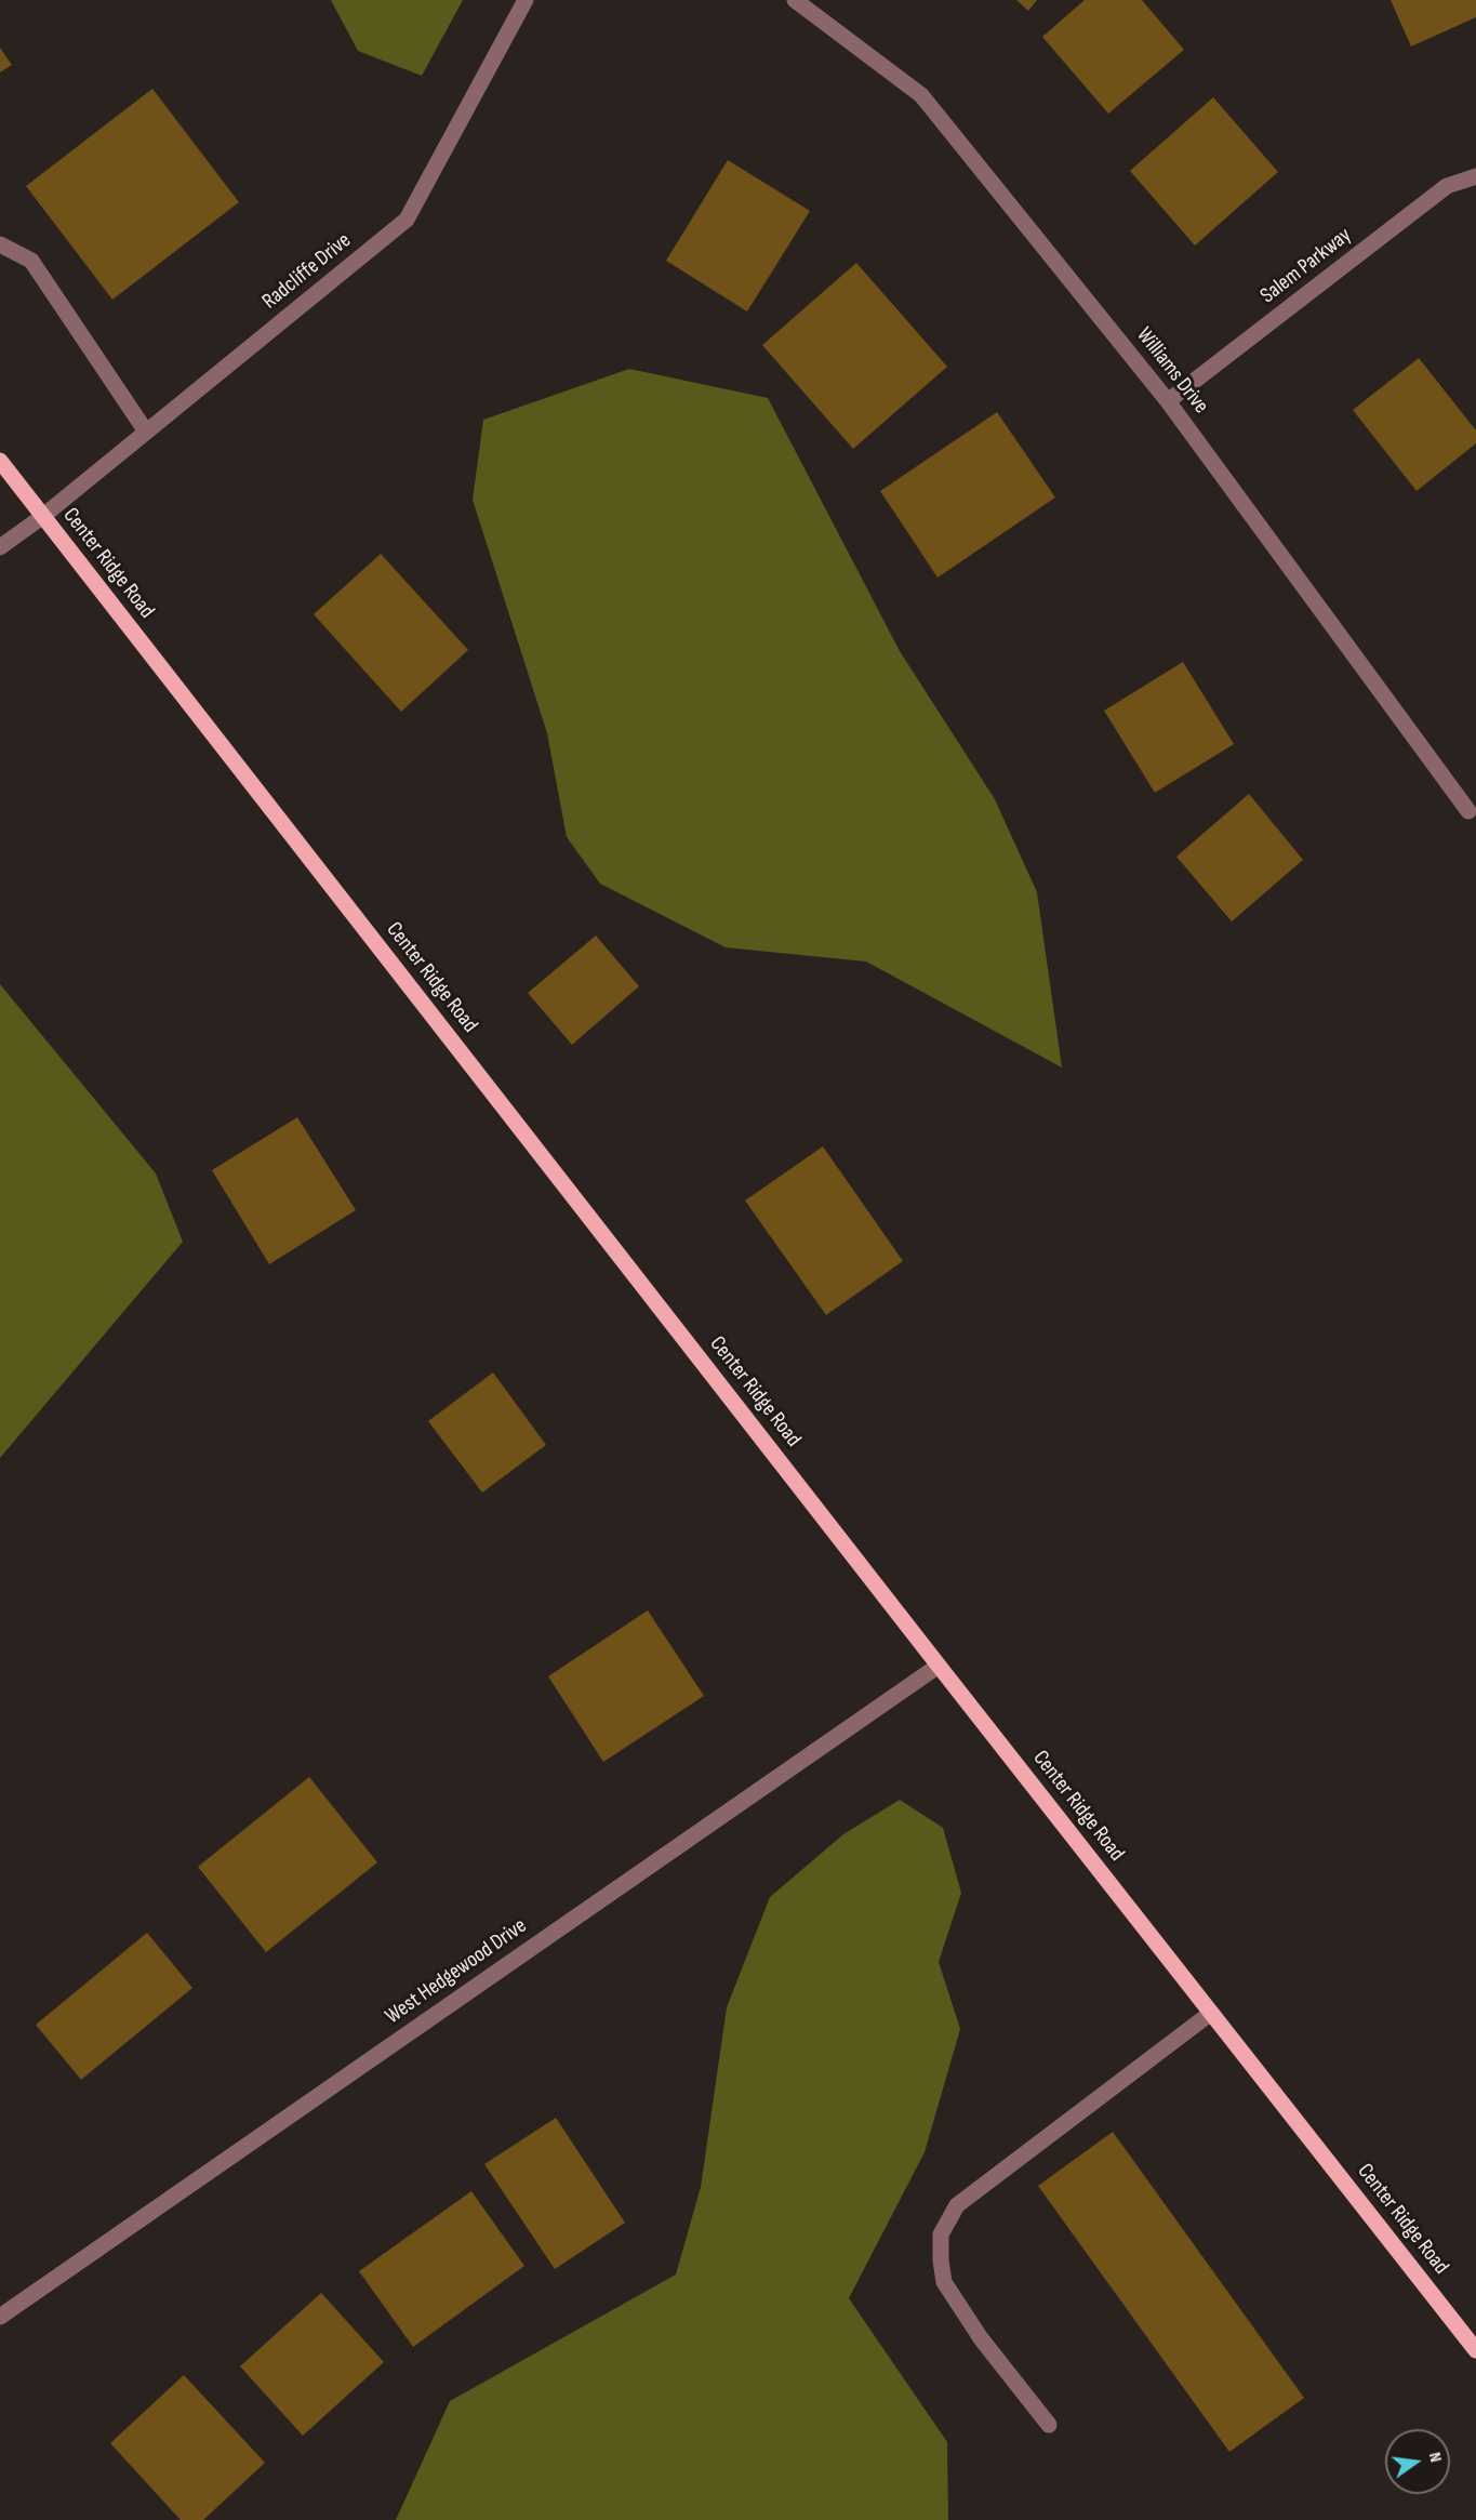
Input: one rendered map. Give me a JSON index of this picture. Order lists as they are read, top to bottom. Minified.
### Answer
{"streets":{"main road":["Center Ridge Road"],"street":["Salem Parkway","Radcliffe Drive","Williams Drive","West Hedgewood Drive"]},"crossings":[["Salem Parkway","Williams Drive"],["Radcliffe Drive","Center Ridge Road"],["Center Ridge Road","West Hedgewood Drive"]],"north":"right"}
